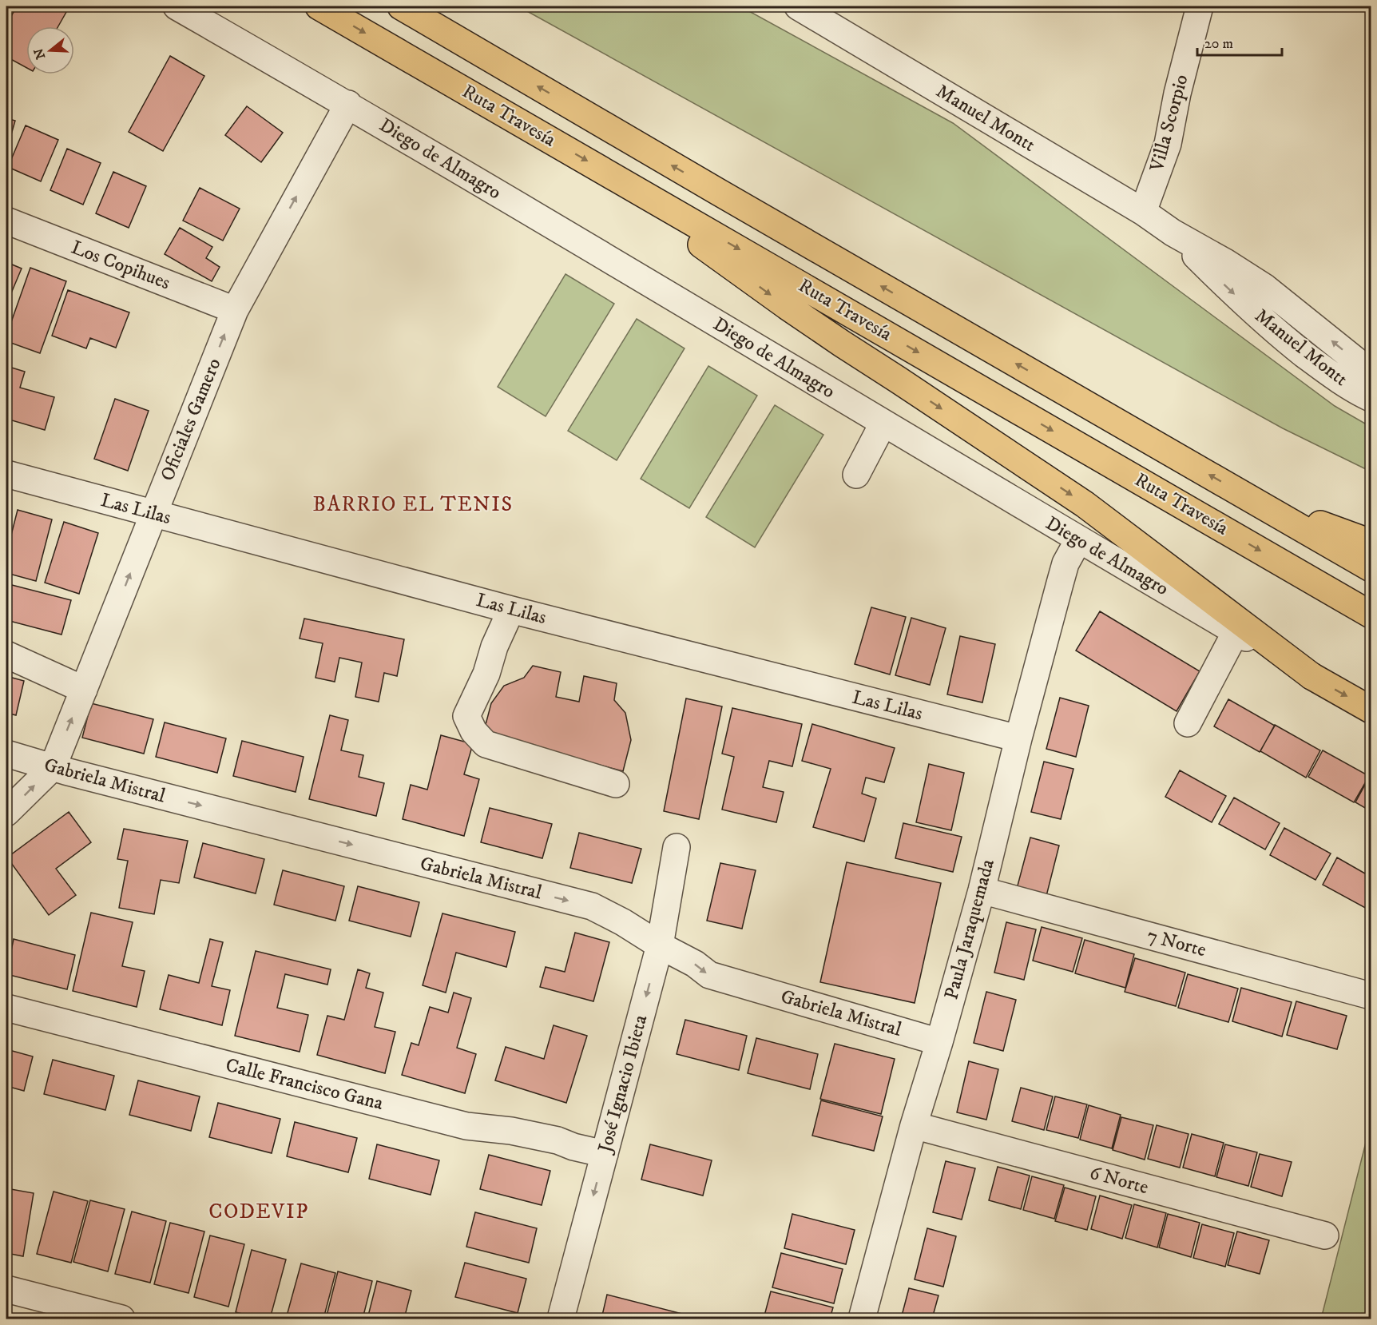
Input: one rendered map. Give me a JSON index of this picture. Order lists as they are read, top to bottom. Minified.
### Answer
{"streets":{"main road":["Ruta Travesía","Diego de Almagro"],"street":["Manuel Montt","Villa Scorpio","Los Copihues","Oficiales Gamero","Las Lilas","Gabriela Mistral","Paula Jaraquemada","7 Norte","José Ignacio Ibieta","Calle Francisco Gana","6 Norte"]},"crossings":[["Manuel Montt","Villa Scorpio"],["Diego de Almagro","Oficiales Gamero"],["Diego de Almagro","Paula Jaraquemada"],["Los Copihues","Oficiales Gamero"],["Oficiales Gamero","Las Lilas"],["Oficiales Gamero","Gabriela Mistral"],["Las Lilas","Paula Jaraquemada"],["Gabriela Mistral","Paula Jaraquemada"],["Gabriela Mistral","José Ignacio Ibieta"],["Paula Jaraquemada","7 Norte"],["Paula Jaraquemada","6 Norte"],["José Ignacio Ibieta","Calle Francisco Gana"]],"one_way":["Oficiales Gamero","Gabriela Mistral","José Ignacio Ibieta"],"districts":["BARRIO EL TENIS","CODEVIP"],"scale_bar":"20 m","north":"left"}
